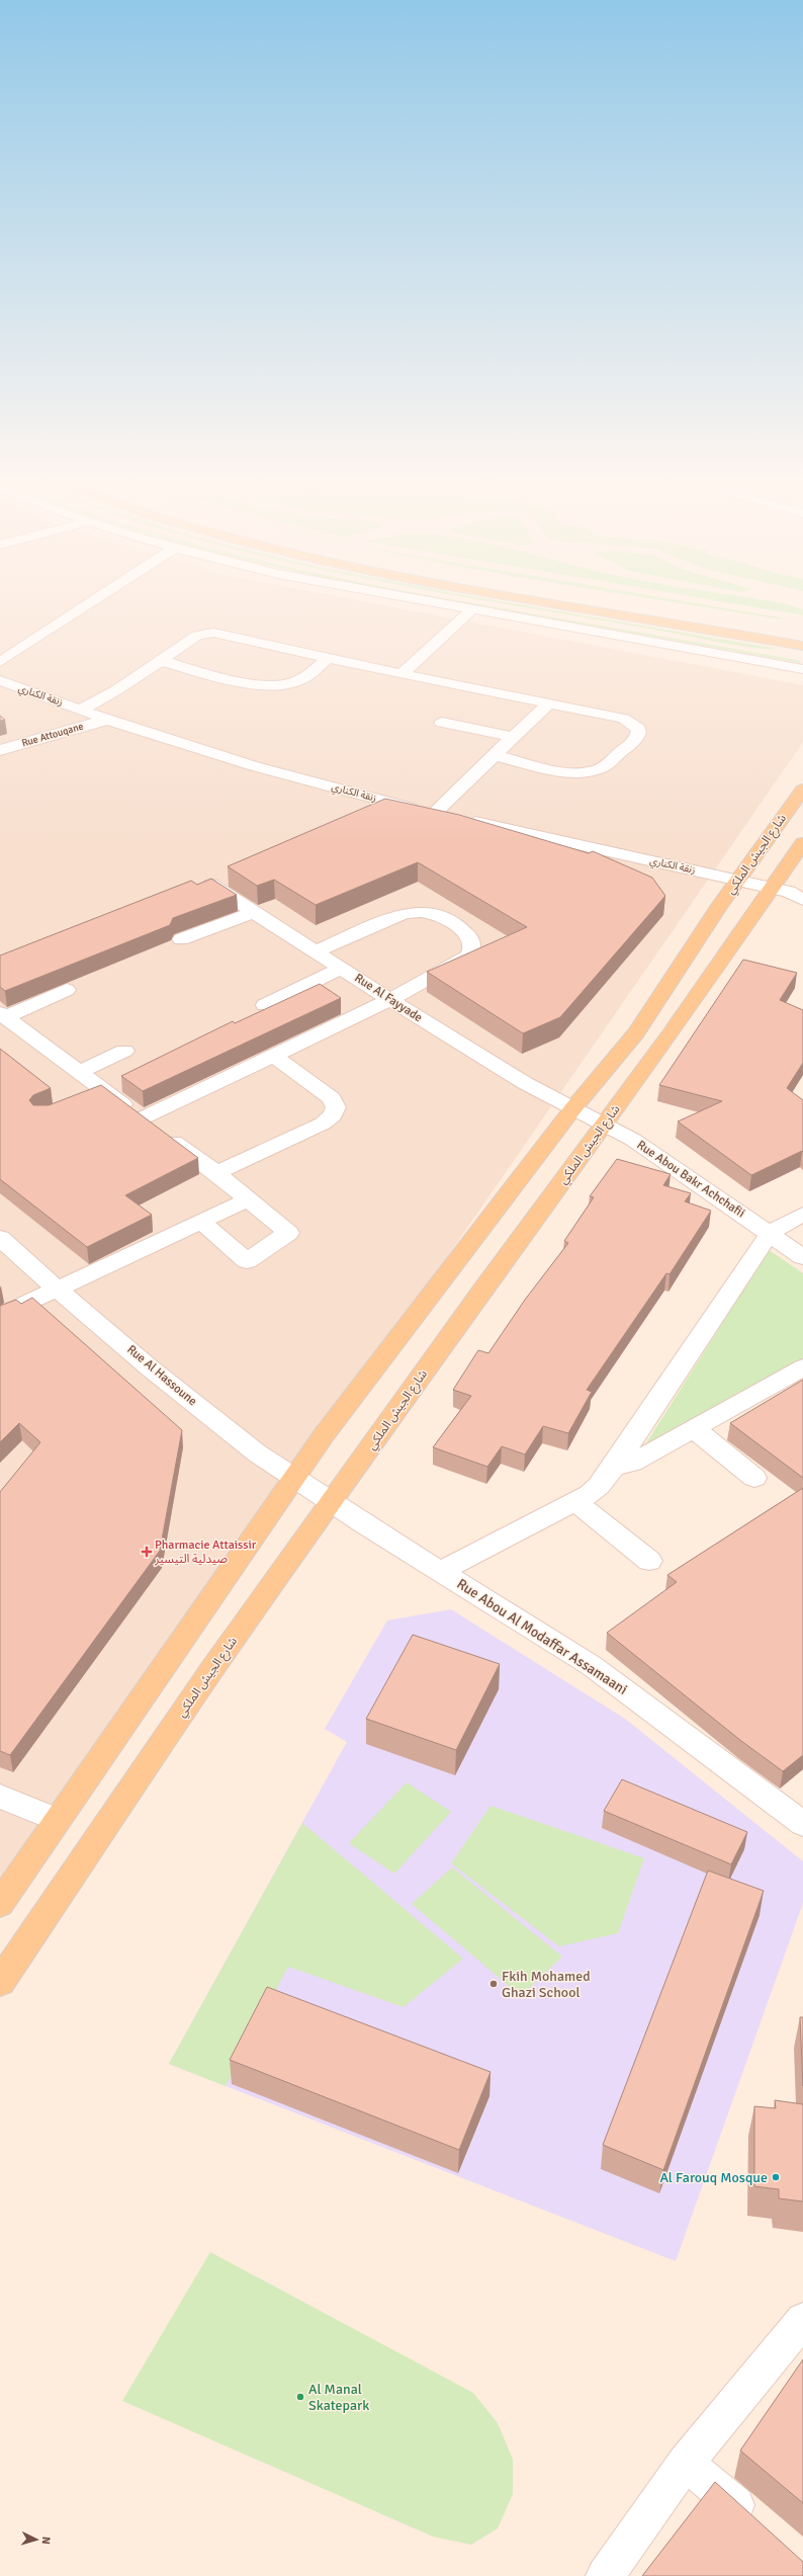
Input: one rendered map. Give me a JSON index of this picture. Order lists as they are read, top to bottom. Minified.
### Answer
{"streets":{"main road":["شارع الجيش الملكي"],"street":["زنقة الكناري","Rue Attouqane","Rue Al Fayyade","Rue Abou Bakr Achchafii","Rue Al Hassoune","Rue Abou Al Modaffar Assamaani"]},"crossings":[["زنقة الكناري","Rue Attouqane"],["زنقة الكناري","شارع الجيش الملكي"],["شارع الجيش الملكي","Rue Al Fayyade"],["شارع الجيش الملكي","Rue Abou Bakr Achchafii"],["شارع الجيش الملكي","Rue Al Hassoune"],["شارع الجيش الملكي","Rue Abou Al Modaffar Assamaani"],["Rue Al Fayyade","Rue Abou Bakr Achchafii"],["Rue Al Hassoune","Rue Abou Al Modaffar Assamaani"]],"places":{"health":["Pharmacie Attaissir صيدلية التيسير"],"other":["Fkih Mohamed Ghazi School","Al Farouq Mosque","Al Manal Skatepark"]},"north":"right"}
